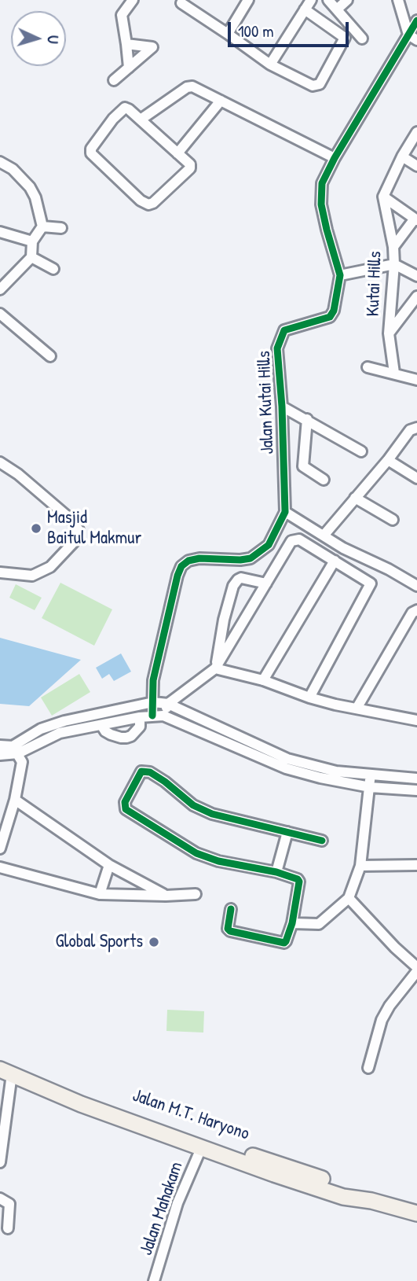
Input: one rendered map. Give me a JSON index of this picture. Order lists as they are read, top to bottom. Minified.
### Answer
{"streets":{"main road":["Jalan M.T. Haryono"],"street":["Kutai Hills","Jalan Kutai Hills","Jalan Mahakam"]},"crossings":[["Jalan M.T. Haryono","Jalan Mahakam"]],"places":["Masjid Baitul Makmur","Global Sports"],"scale_bar":"100 m","north":"right"}
